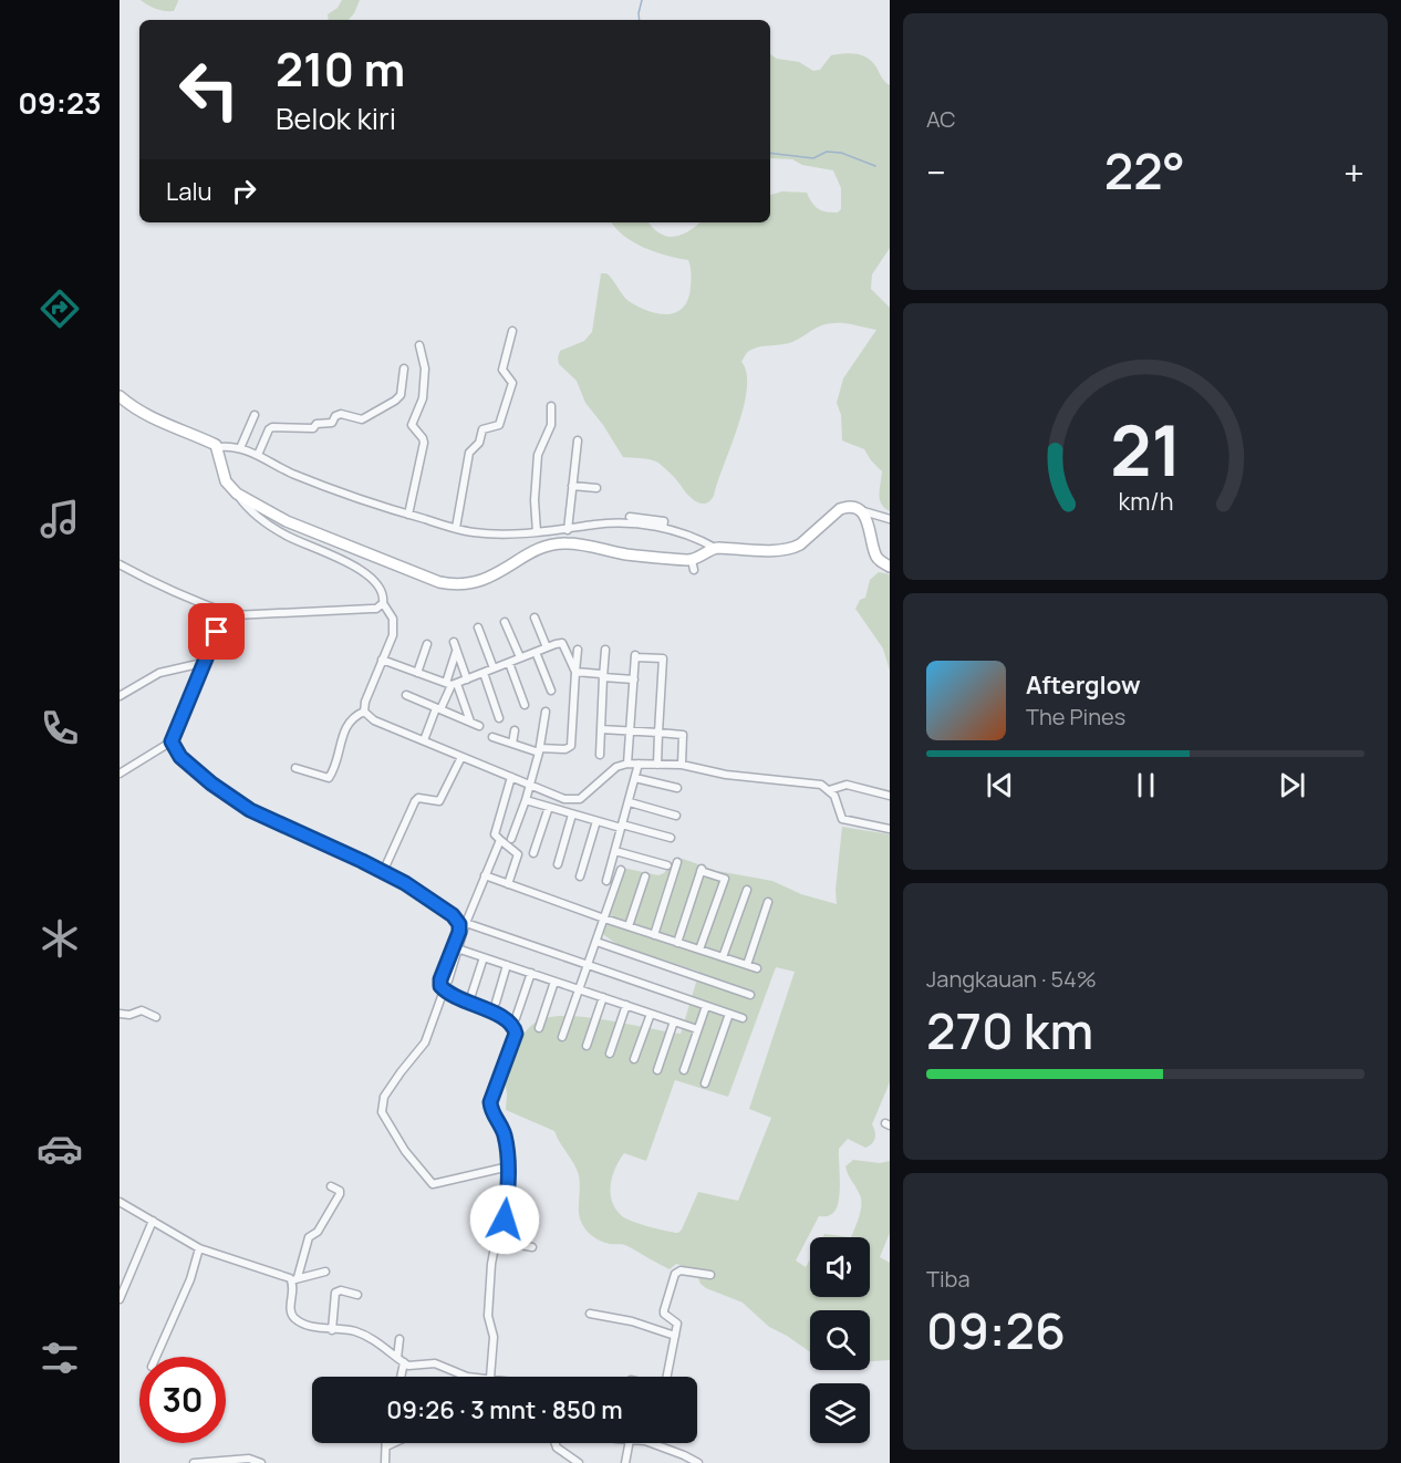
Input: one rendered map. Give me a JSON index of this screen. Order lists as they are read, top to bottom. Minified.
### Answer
{"page":{"tabs":"09:23","tile":["AC",["Jangkauan · 54%","270 km"],["Tiba","09:26"]],"turn":["210 m","Belok kiri"],"heat":["−","22°","+"],"then":"Lalu","song":["Afterglow","The Pines"],"limit":"30","trip":"09:26 · 3 mnt · 850 m","gauge":["21","km/h"]}}
